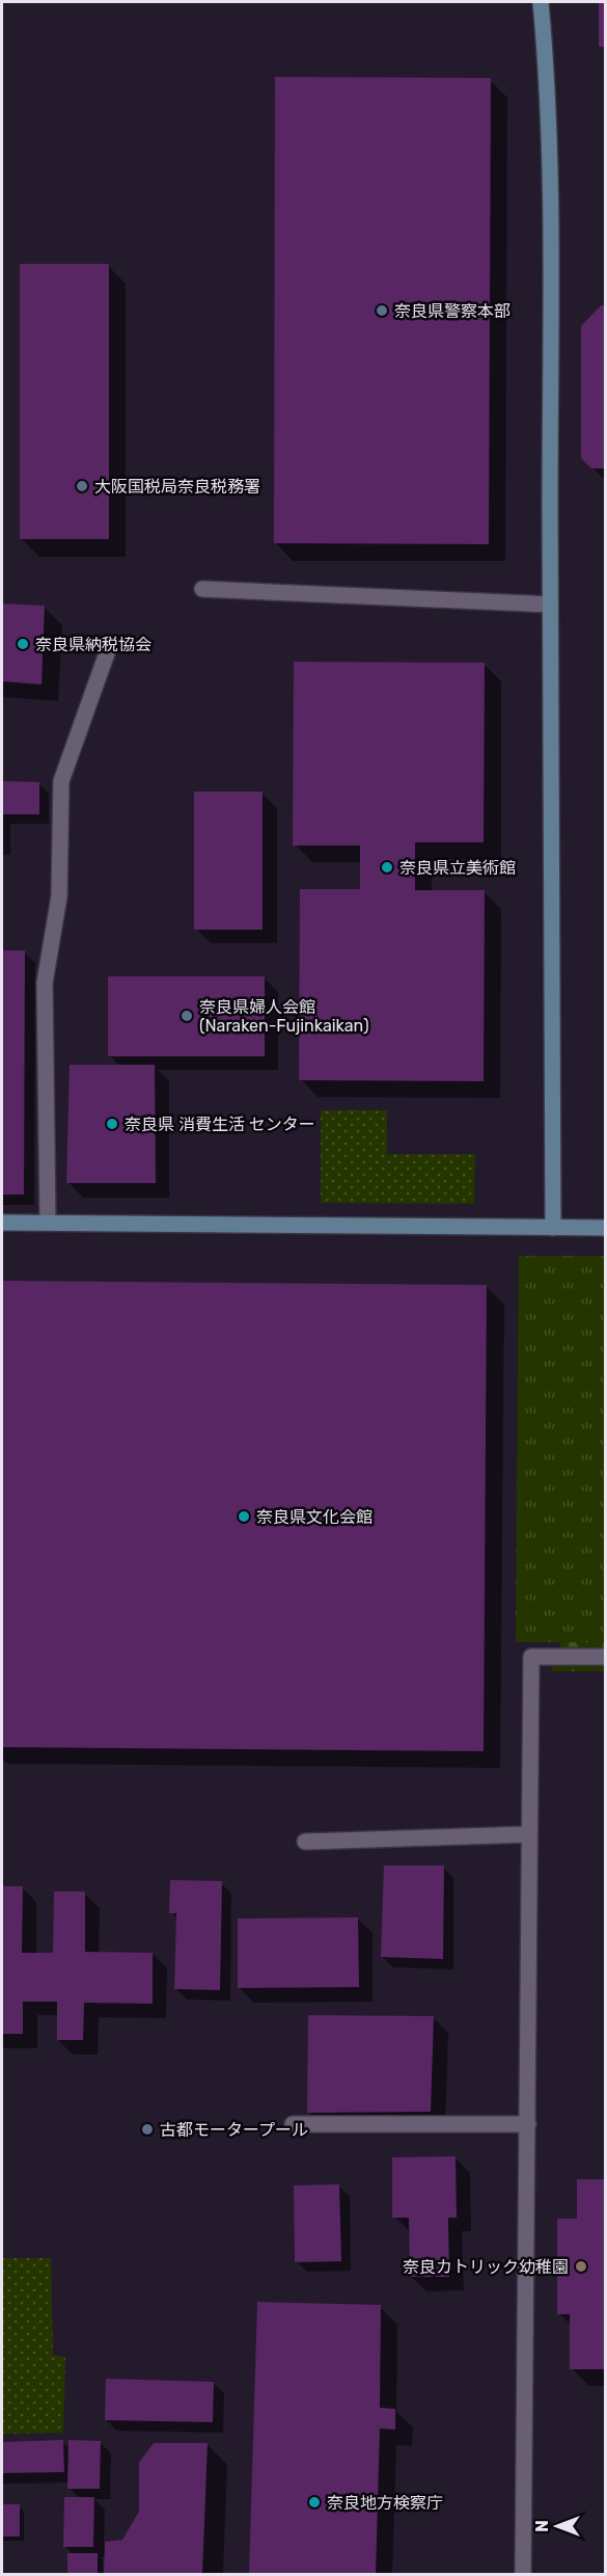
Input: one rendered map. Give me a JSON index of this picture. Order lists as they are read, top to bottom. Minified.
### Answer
{"places":["奈良県警察本部","大阪国税局奈良税務署","奈良県納税協会","奈良県立美術館","奈良県婦人会館 (Naraken-Fujinkaikan)","奈良県 消費生活 センター","奈良県文化会館","古都モータープール","奈良カトリック幼稚園","奈良地方検察庁"],"north":"left"}
